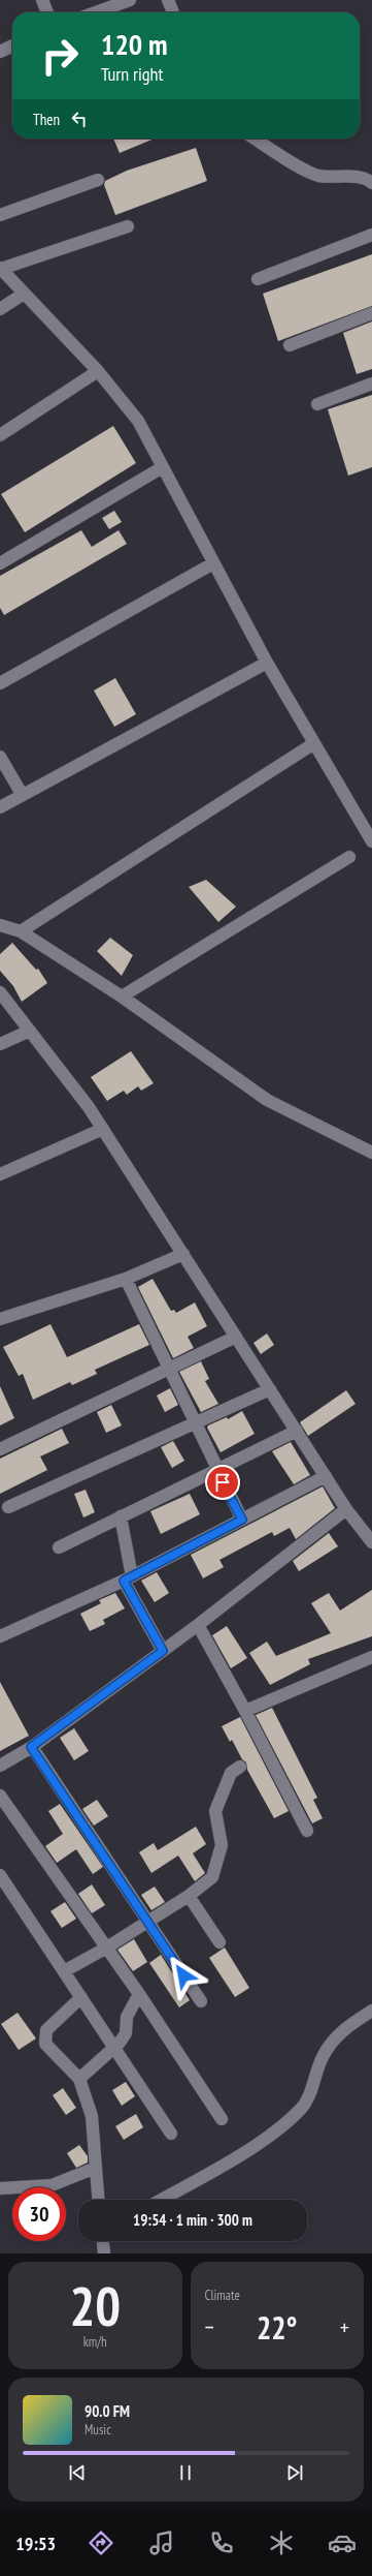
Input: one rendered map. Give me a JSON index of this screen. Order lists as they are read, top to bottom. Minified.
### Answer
{"page":{"turn":["120 m","Turn right"],"then":"Then","limit":"30","trip":"19:54 · 1 min · 300 m","tile":[["20","km/h"],"Climate"],"heat":["−","22°","+"],"song":["90.0 FM","Music"],"tabs":"19:53"}}
